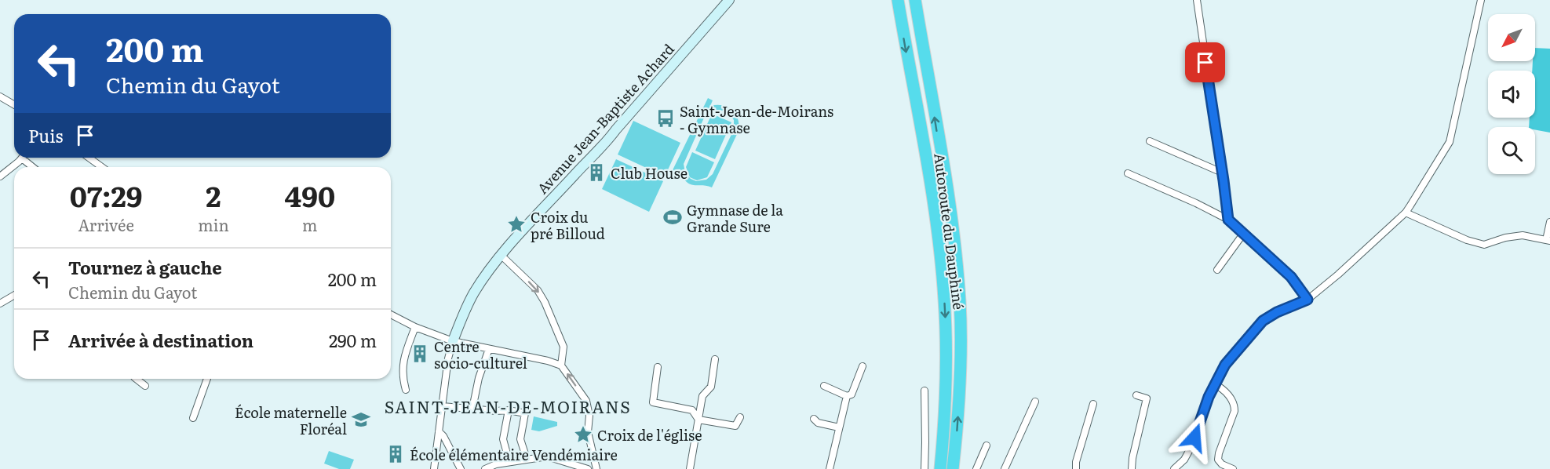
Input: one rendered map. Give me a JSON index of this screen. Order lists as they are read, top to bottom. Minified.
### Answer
{"streets":{"highway":["Autoroute du Dauphiné"],"street":["Avenue Jean-Baptiste Achard"]},"districts":["SAINT-JEAN-DE-MOIRANS"],"places":{"bus stop":["Saint-Jean-de-Moirans - Gymnase"],"building":["Club House","Centre socio-culturel","École élémentaire Vendémiaire"],"sports":["Gymnase de la Grande Sure"],"place":["Croix du pré Billoud","Croix de l'église"],"school or university":["École maternelle Floréal"]},"north":"bottom left","page":{"turn":["200 m","Chemin du Gayot"],"then":"Puis","eta":["07:29","Arrivée","2","min","490","m"],"list":[{"name":"Tournez à gauche","note":"Chemin du Gayot","value":"200 m"},{"name":"Arrivée à destination","value":"290 m"}]}}
